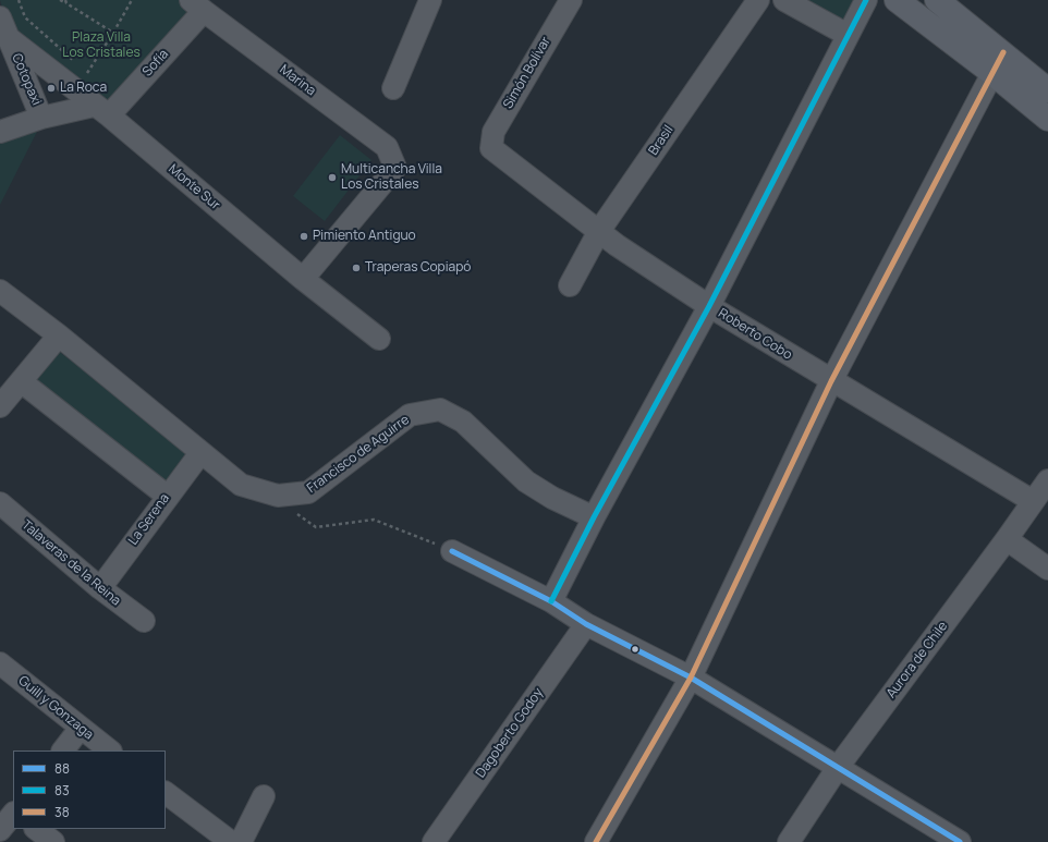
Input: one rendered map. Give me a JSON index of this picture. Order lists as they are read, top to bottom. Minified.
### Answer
{"streets":{"street":["Sofía","Simón Bolívar","Cotopaxi","Marina","Brasil","Monte Sur","Roberto Cobo","Francisco de Aguirre","La Serena","Talaveras de la Reina","Aurora de Chile","Guill y Gonzaga","Dagoberto Godoy"]},"crossings":[["Sofía","Marina"],["Sofía","Monte Sur"],["Simón Bolívar","Roberto Cobo"],["Cotopaxi","Monte Sur"],["Marina","Monte Sur"],["Brasil","Roberto Cobo"],["Roberto Cobo","Aurora de Chile"],["Francisco de Aguirre","La Serena"],["La Serena","Talaveras de la Reina"]],"parks":["Plaza Villa Los Cristales"],"places":["La Roca","Multicancha Villa Los Cristales","Pimiento Antiguo","Traperas Copiapó"],"lines":["transit line 83","transit line 38","transit line 88"],"legend":["88","83","38"]}
